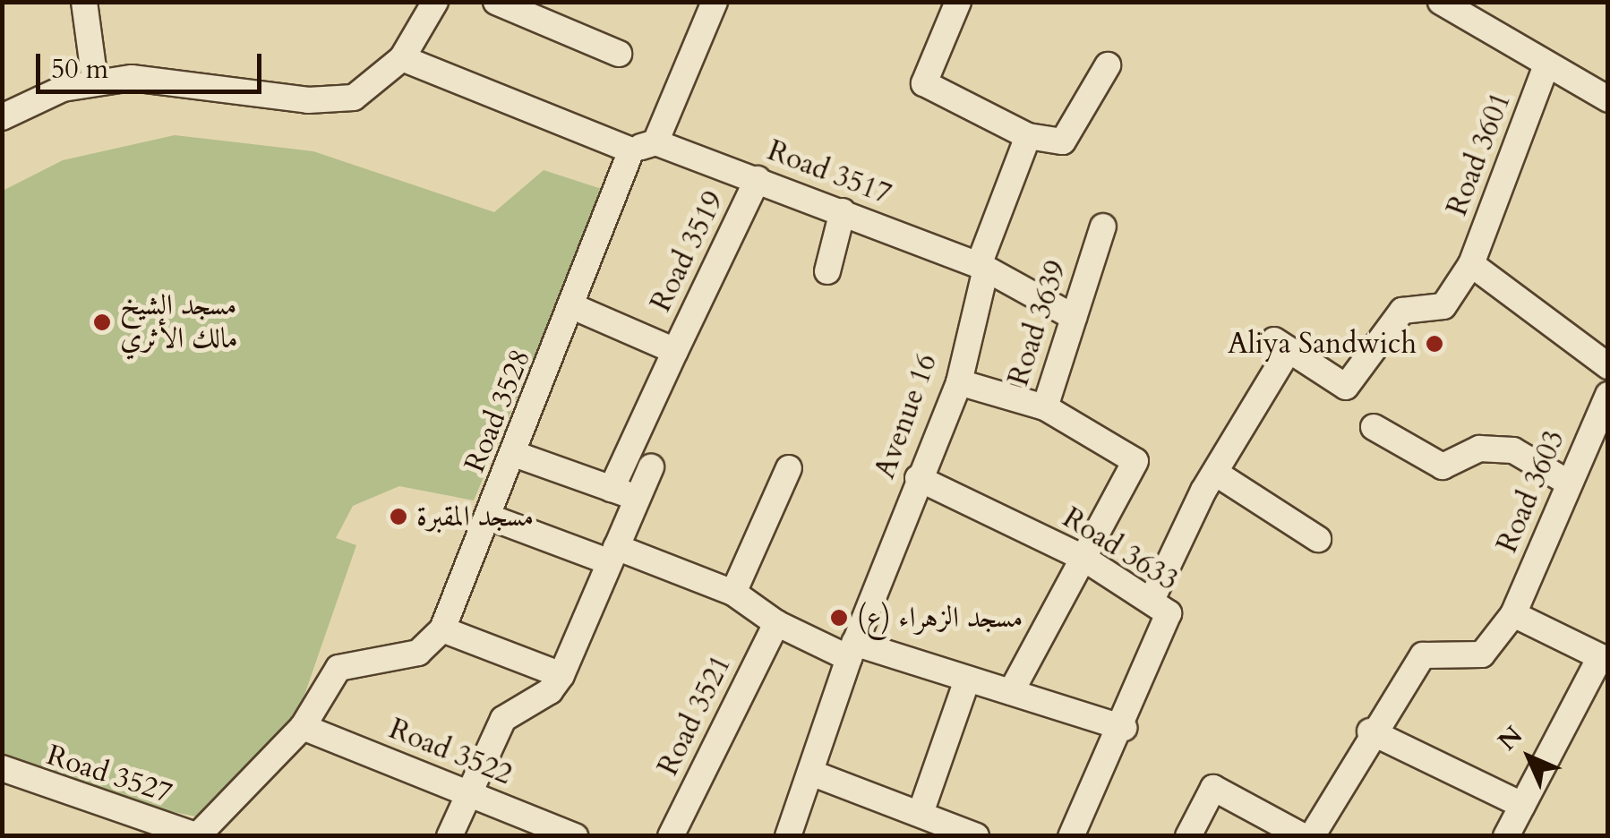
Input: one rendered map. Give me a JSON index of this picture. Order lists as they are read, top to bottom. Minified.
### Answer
{"streets":{"street":["Road 3601","Road 3517","Road 3519","Road 3639","Road 3528","Avenue 16","Road 3603","Road 3633","Road 3521","Road 3522","Road 3527"]},"crossings":[["Road 3517","Road 3519"],["Road 3517","Road 3639"],["Road 3517","Avenue 16"],["Road 3639","Avenue 16"],["Avenue 16","Road 3633"]],"places":["مسجد الشيخ مالك الأثري","Aliya Sandwich","مسجد المقبرة","مسجد الزهراء (ع)"],"scale_bar":"50 m","north":"top left"}
